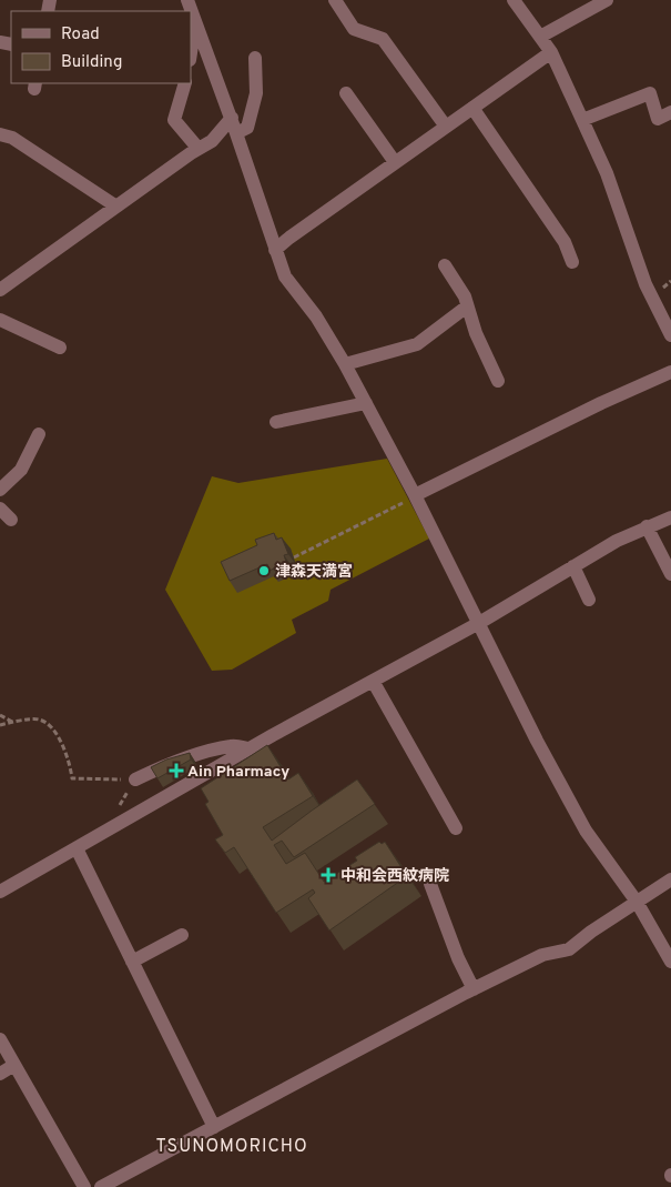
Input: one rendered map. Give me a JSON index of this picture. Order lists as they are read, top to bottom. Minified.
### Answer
{"districts":["TSUNOMORICHO"],"places":{"other":["津森天満宮"],"health":["Ain Pharmacy","中和会西紋病院"]},"legend":["Road","Building"]}
